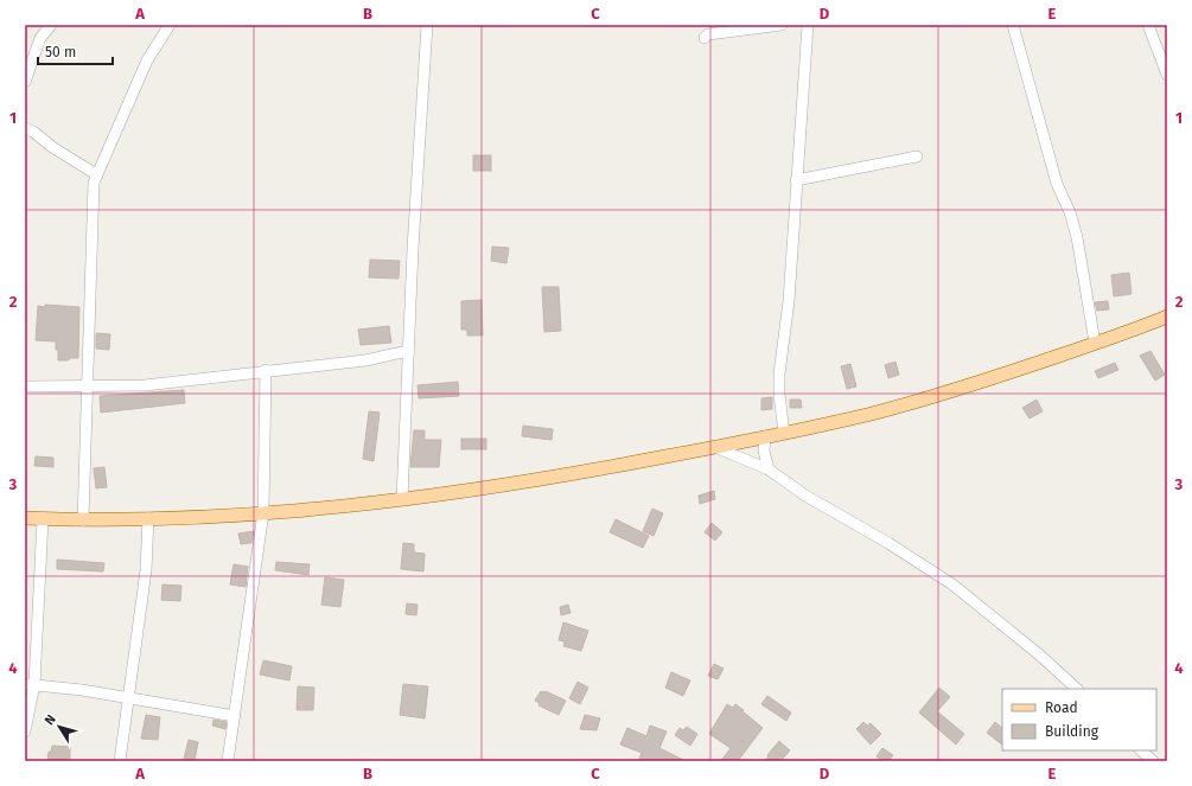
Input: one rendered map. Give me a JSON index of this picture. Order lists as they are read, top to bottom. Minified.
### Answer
{"legend":["Road","Building"],"scale_bar":"50 m","north":"top left","grid":{"columns":["A","B","C","D","E"],"rows":["1","2","3","4"]}}
